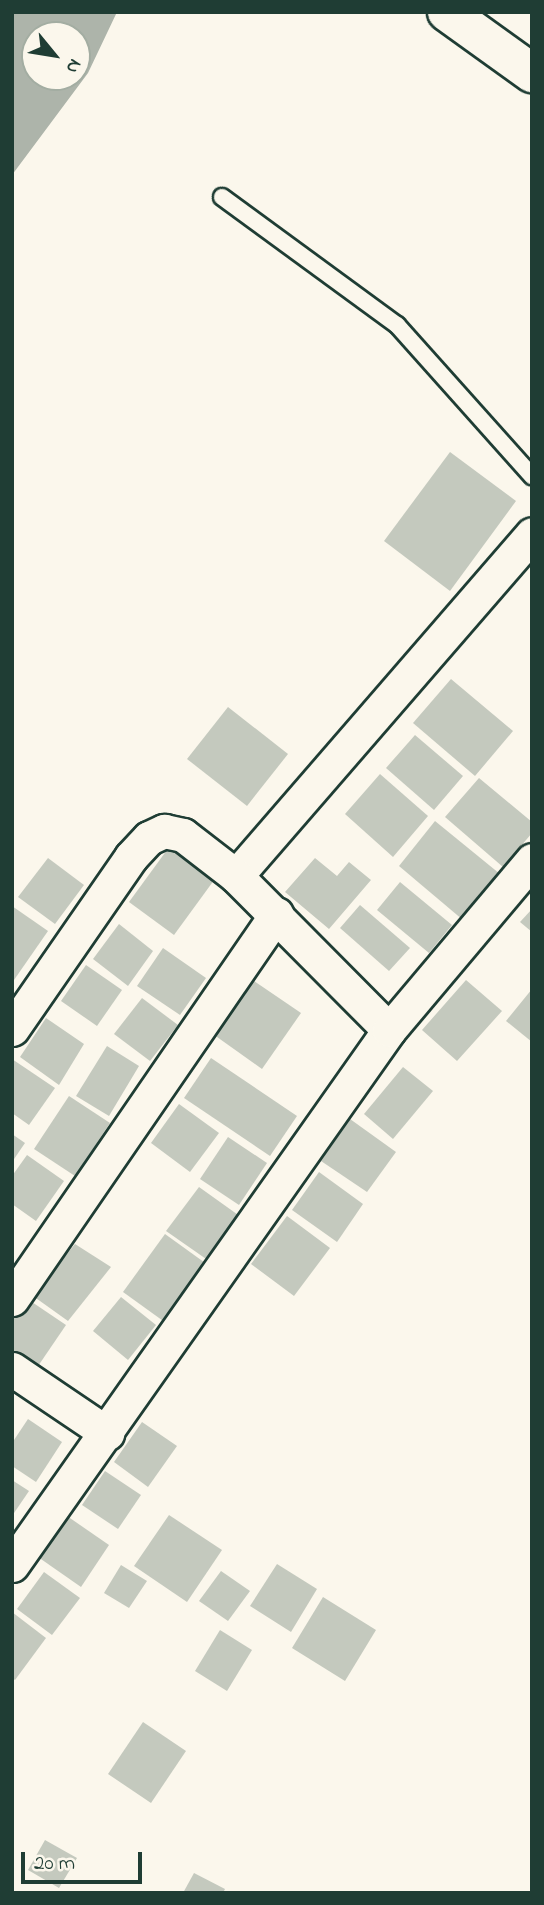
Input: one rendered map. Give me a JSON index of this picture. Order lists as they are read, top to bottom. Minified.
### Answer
{"scale_bar":"20 m","north":"bottom right"}
